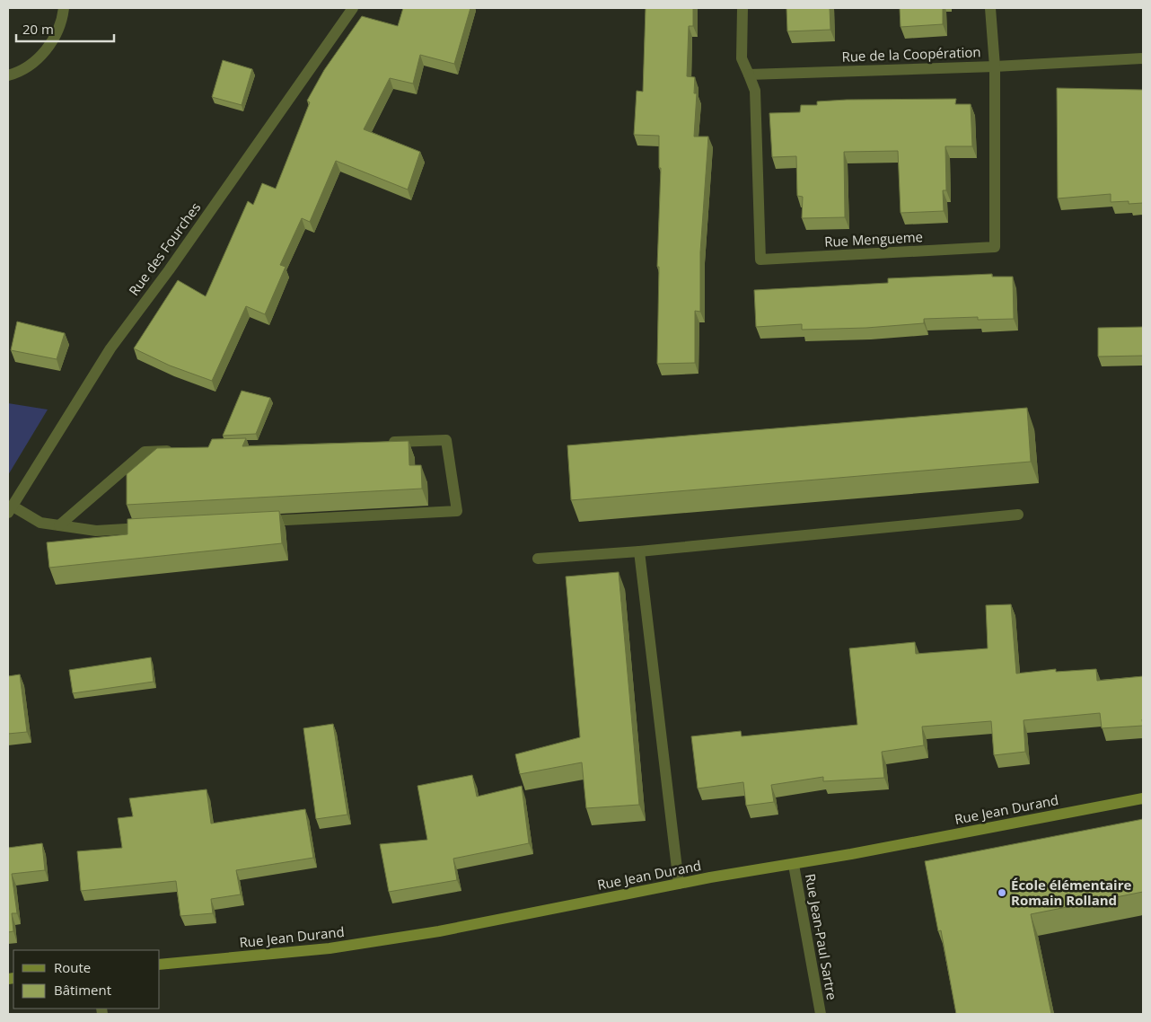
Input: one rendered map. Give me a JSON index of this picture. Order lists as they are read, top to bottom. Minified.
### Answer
{"streets":{"street":["Rue de la Coopération","Rue Mengueme","Rue des Fourches","Rue Jean Durand","Rue Jean-Paul Sartre"]},"crossings":[["Rue de la Coopération","Rue Mengueme"],["Rue Jean Durand","Rue Jean-Paul Sartre"]],"places":["École élémentaire Romain Rolland"],"legend":["Route","Bâtiment"],"scale_bar":"20 m"}
